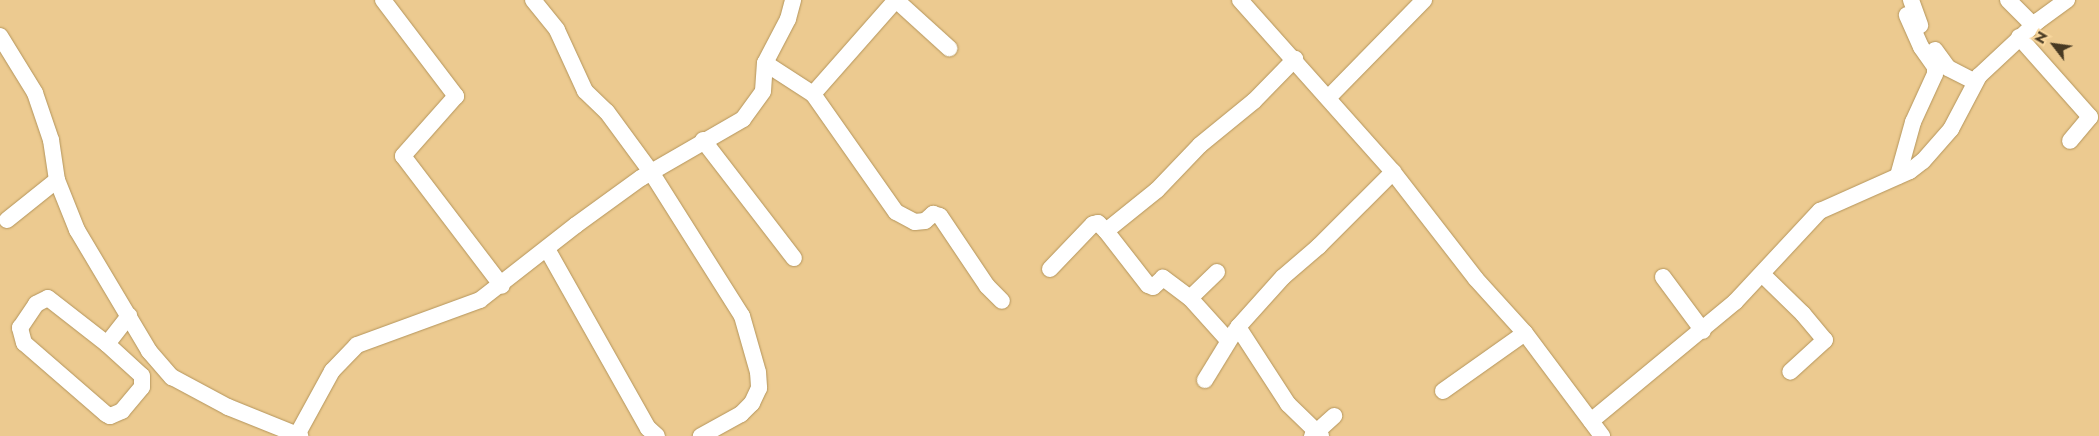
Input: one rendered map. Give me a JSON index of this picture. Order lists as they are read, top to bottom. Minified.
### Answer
{"north":"top left"}
